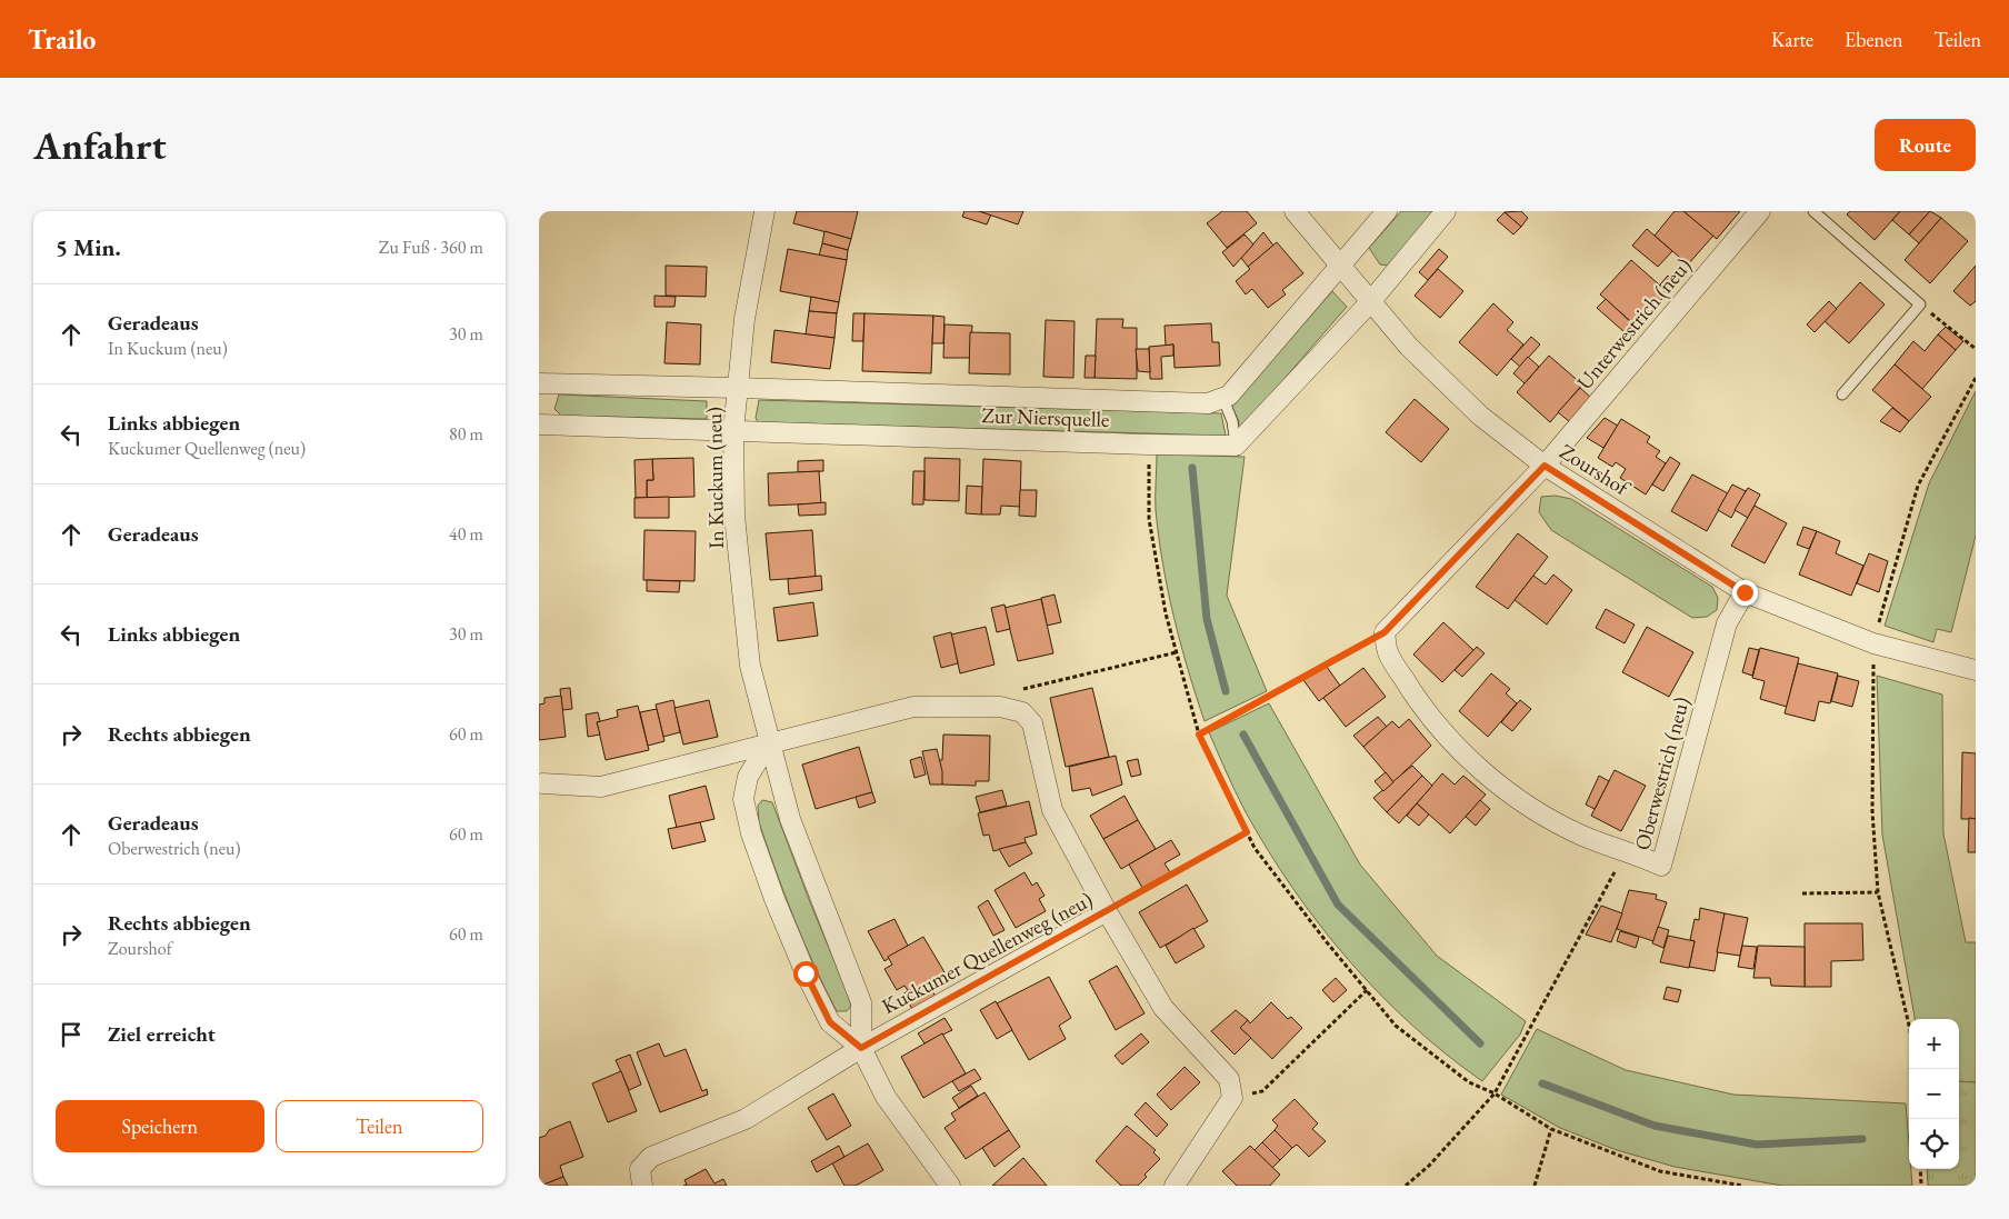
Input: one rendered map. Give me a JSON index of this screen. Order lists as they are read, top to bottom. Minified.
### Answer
{"streets":{"street":["Unterwestrich (neu)","Zur Niersquelle","Zourshof","In Kuckum (neu)","Oberwestrich (neu)","Kuckumer Quellenweg (neu)"]},"crossings":[["Unterwestrich (neu)","Zourshof"],["Zur Niersquelle","Zourshof"],["Zur Niersquelle","In Kuckum (neu)"],["Zourshof","Oberwestrich (neu)"],["In Kuckum (neu)","Kuckumer Quellenweg (neu)"]],"page":{"header":"Trailo","nav":["Karte","Ebenen","Teilen"],"buttons":["Route",["Speichern","Teilen"]],"title":"Anfahrt","heading":["5 Min.","Zu Fuß · 360 m"],"list":[["Geradeaus","In Kuckum (neu)","30 m"],["Links abbiegen","Kuckumer Quellenweg (neu)","80 m"],["Geradeaus","40 m"],["Links abbiegen","30 m"],["Rechts abbiegen","60 m"],["Geradeaus","Oberwestrich (neu)","60 m"],["Rechts abbiegen","Zourshof","60 m"],"Ziel erreicht"],"map_buttons":["+","−"]}}
